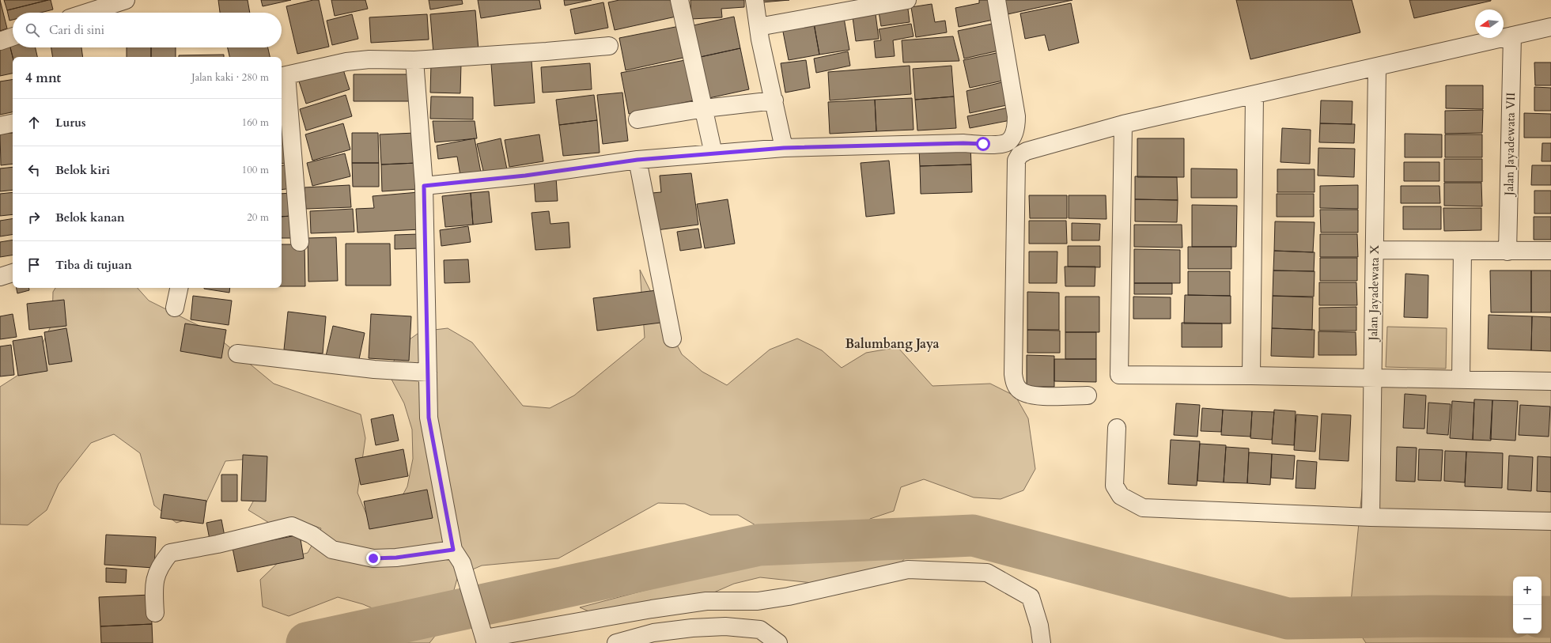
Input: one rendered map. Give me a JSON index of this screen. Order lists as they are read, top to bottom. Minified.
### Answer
{"streets":{"street":["Jalan Jayadewata VII","Jalan Jayadewata X"]},"districts":["Balumbang Jaya"],"north":"left","page":{"search":"Cari di sini","heading":["4 mnt","Jalan kaki · 280 m"],"list":[["Lurus","160 m"],["Belok kiri","100 m"],["Belok kanan","20 m"],"Tiba di tujuan"],"map_buttons":["+","−"]}}
